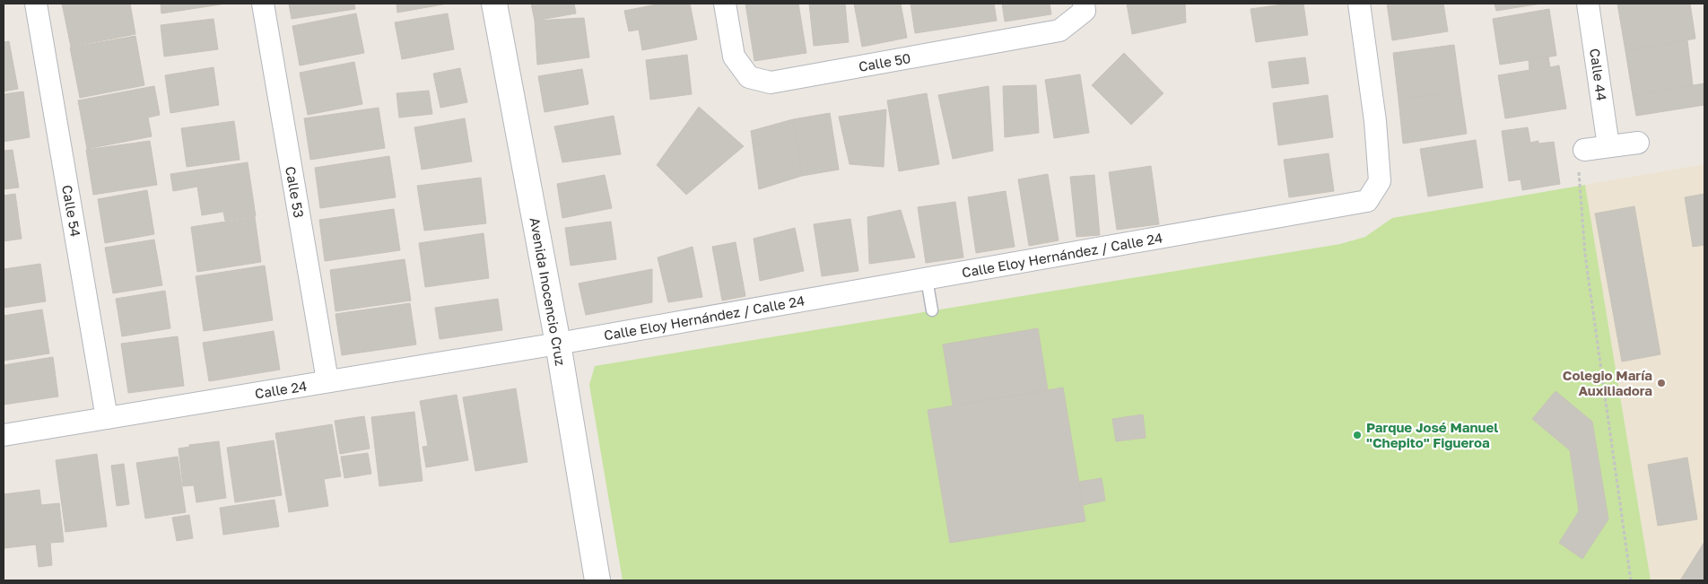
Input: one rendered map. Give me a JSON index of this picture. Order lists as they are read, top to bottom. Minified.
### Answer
{"streets":{"street":["Calle 50","Calle 44","Calle 53","Calle 54","Calle Eloy Hernández / Calle 24","Avenida Inocencio Cruz","Calle 24"]},"crossings":[["Calle 53","Calle 24"],["Calle 54","Calle 24"],["Calle Eloy Hernández / Calle 24","Avenida Inocencio Cruz"],["Calle Eloy Hernández / Calle 24","Calle 24"],["Avenida Inocencio Cruz","Calle 24"]],"places":["Colegio María Auxiliadora","Parque José Manuel \"Chepito\" Figueroa"]}
